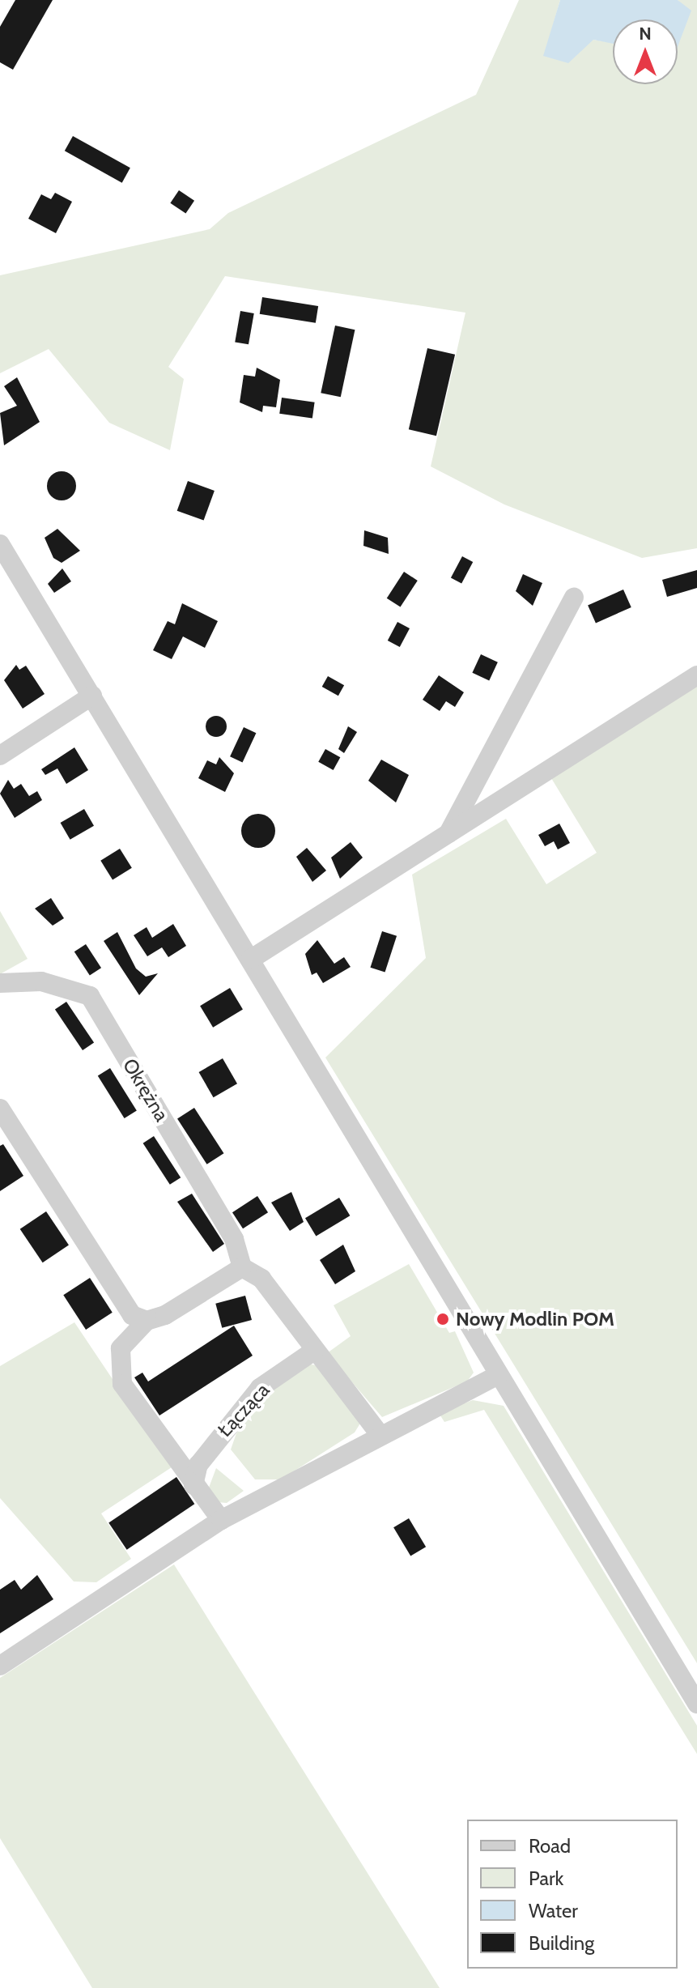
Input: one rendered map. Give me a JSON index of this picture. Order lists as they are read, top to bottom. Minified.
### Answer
{"streets":{"street":["Okrężna","Łącząca"]},"places":["Nowy Modlin POM"],"legend":["Road","Park","Water","Building"],"north":"top"}
